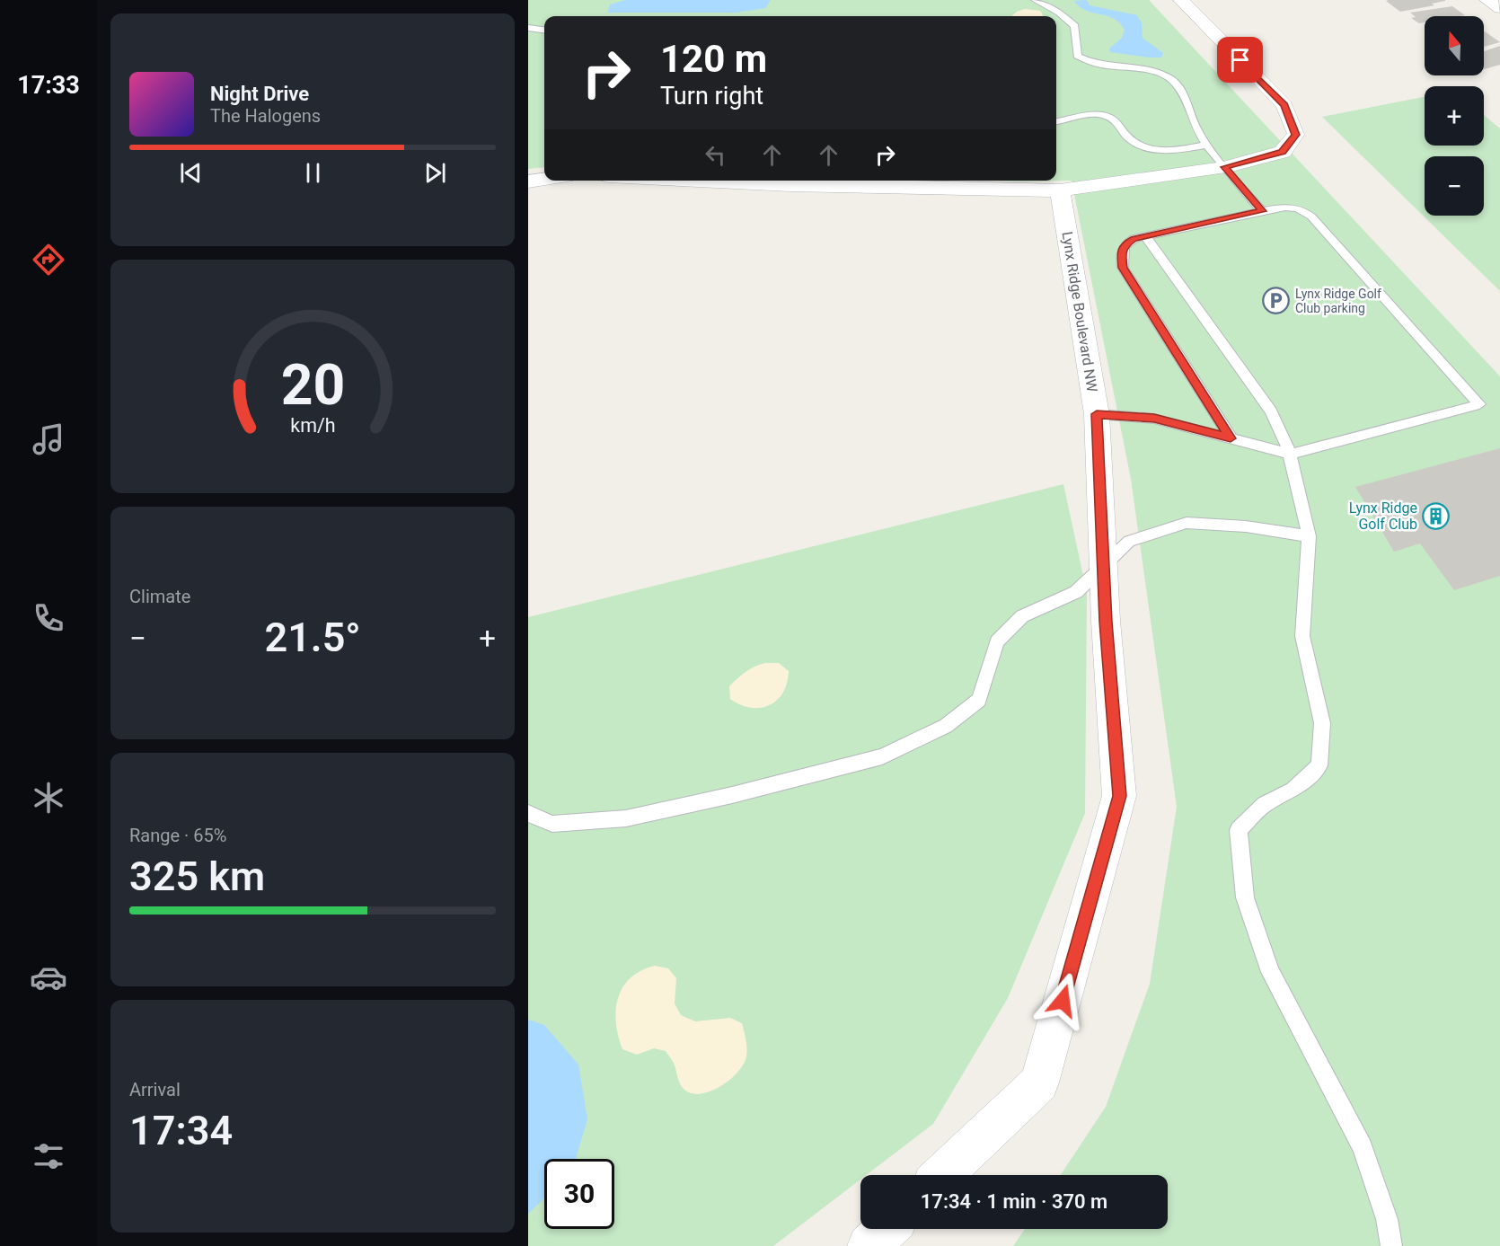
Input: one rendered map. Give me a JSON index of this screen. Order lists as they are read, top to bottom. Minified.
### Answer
{"streets":{"street":["Lynx Ridge Boulevard NW"]},"places":{"parking":["Lynx Ridge Golf Club parking"],"building":["Lynx Ridge Golf Club"]},"north":"top","page":{"tabs":"17:33","map_buttons":["+","−"],"turn":["120 m","Turn right"],"song":["Night Drive","The Halogens"],"tile":["Climate",["Range · 65%","325 km"],["Arrival","17:34"]],"heat":["−","21.5°","+"],"limit":"30","trip":"17:34 · 1 min · 370 m","gauge":["20","km/h"]}}
